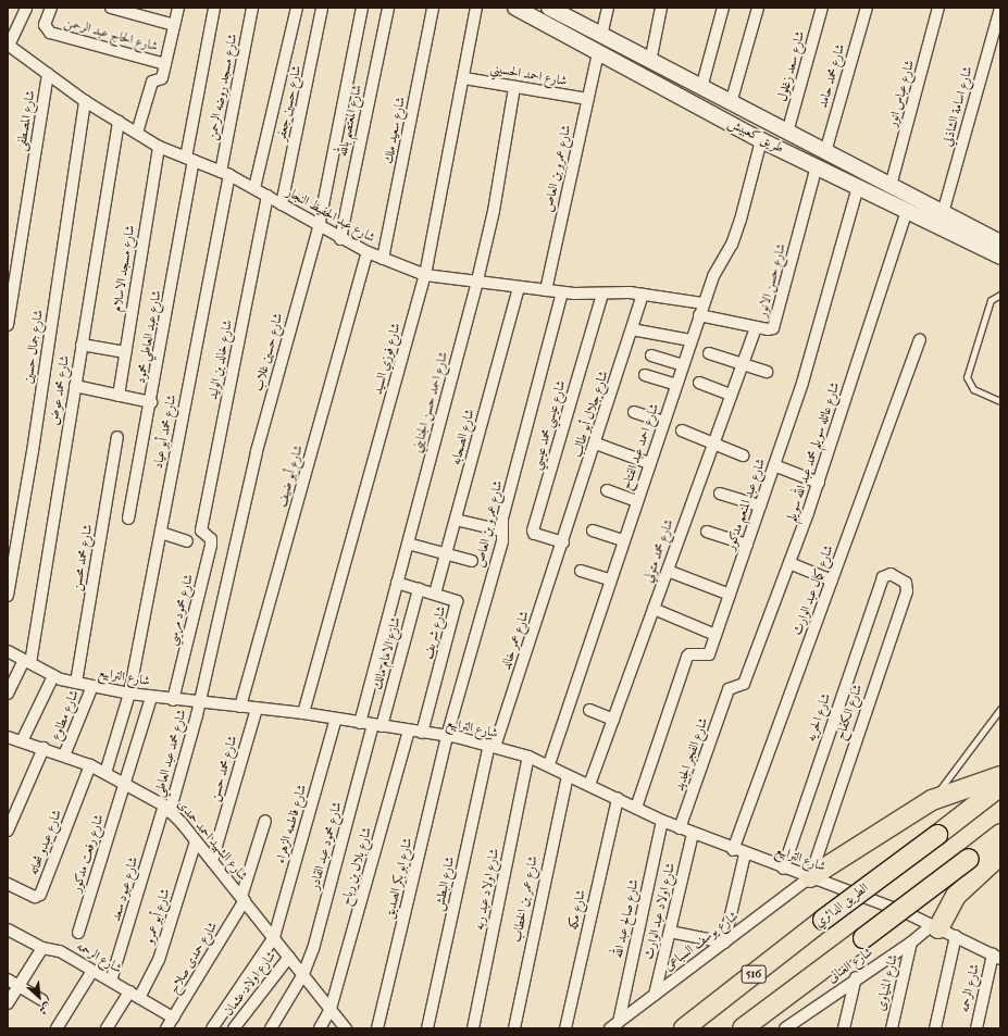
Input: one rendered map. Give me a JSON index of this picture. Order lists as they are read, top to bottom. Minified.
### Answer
{"streets":{"highway":["الطريق الدائري","516"],"street":["شارع الحاج عبد الرحمن","شارع سعد زغلول","شارع احمد الحسيني","شارع محمد حامد","شارع مسجد روضه الرحمن","شارع عباس انور","شارع حسين جعفر","شارع اسامة الشاذلي","شارع المصطفى","شارع المعتصم بالله","شارع سعيد ملك","طريق كعبيش","شارع عمرو بن العاص","شارع عبد الحفيظ النجار","شارع مسجد الاسلام","شارع حسن الانور","شارع عبد العاطي محمود","شارع جمال حسين","شارع حسين غلاب","شارع فوزي السيد","شارع خالد بن الوليد","شارع محمد عوض","شارع احمد حسن الجنايني","شارع جلال أبو طالب","شارع عيسي محمد عيسي","شارع محمد أبو عياد","شارع الصحابه","شارع احمد عبد الفتاح","شارع عائله سويلم محمد عبد الله سويلم","شارع أبو ضيف","شارع عبد المنعم مدكور","شارع محمد متولي","شارع محمد محسن","شارع كمال عبد الوارث","شارع محمود مرسي","شارع شريف","شارع عمر خالد","شارع الامام مالك","شارع الترابيع","شارع الكفاح","شارع مطاوع","شارع الحريه","شارع محمد عبد العاطي","شارع الفجر الجديد","شارع محمد حسن","شارع فاطمه الزهراء","شارع الشهيد احمد حمدى","شارع عبدو شحاته","شارع محمود عبد القادر","شارع رفعت مدكور","شارع بلال بن رباح","شارع ابو بكر الصديق","شارع البطش","شارع عبود سعد","شارع اولاد عبد ربه","شارع عمر بن الخطاب","شارع مكه","شارع اولاد عبد الوارث","شارع أبو عمرو","شارع صالح عبد الله","شارع يوسف السباعى","شارع الرحمه","شارع حمدى صلاح","شارع العنانى","شارع المنياوى","شارع اولاد عثمان"]},"crossings":[["شارع سعد زغلول","طريق كعبيش"],["شارع احمد الحسيني","شارع عمرو بن العاص"],["شارع احمد الحسيني","شارع فوزي السيد"],["شارع احمد الحسيني","شارع احمد حسن الجنايني"],["شارع محمد حامد","طريق كعبيش"],["شارع مسجد روضه الرحمن","شارع عبد الحفيظ النجار"],["شارع مسجد روضه الرحمن","شارع محمد أبو عياد"],["شارع عباس انور","طريق كعبيش"],["شارع حسين جعفر","شارع عبد الحفيظ النجار"],["شارع اسامة الشاذلي","طريق كعبيش"],["شارع المصطفى","شارع عبد الحفيظ النجار"],["شارع المعتصم بالله","شارع عبد الحفيظ النجار"],["شارع سعيد ملك","شارع عبد الحفيظ النجار"],["طريق كعبيش","شارع عمرو بن العاص"],["طريق كعبيش","شارع حسن الانور"],["طريق كعبيش","شارع احمد عبد الفتاح"],["طريق كعبيش","شارع عائله سويلم محمد عبد الله سويلم"],["طريق كعبيش","شارع عبد المنعم مدكور"],["شارع عمرو بن العاص","شارع عبد الحفيظ النجار"],["شارع عمرو بن العاص","شارع الترابيع"],["شارع عمرو بن العاص","شارع ابو بكر الصديق"],["شارع عبد الحفيظ النجار","شارع مسجد الاسلام"],["شارع عبد الحفيظ النجار","شارع عبد العاطي محمود"],["شارع عبد الحفيظ النجار","شارع جمال حسين"],["شارع عبد الحفيظ النجار","شارع حسين غلاب"],["شارع عبد الحفيظ النجار","شارع فوزي السيد"],["شارع عبد الحفيظ النجار","شارع خالد بن الوليد"],["شارع عبد الحفيظ النجار","شارع محمد عوض"],["شارع عبد الحفيظ النجار","شارع احمد حسن الجنايني"],["شارع عبد الحفيظ النجار","شارع جلال أبو طالب"],["شارع عبد الحفيظ النجار","شارع عيسي محمد عيسي"],["شارع عبد الحفيظ النجار","شارع محمد أبو عياد"],["شارع عبد الحفيظ النجار","شارع الصحابه"],["شارع عبد الحفيظ النجار","شارع احمد عبد الفتاح"],["شارع عبد الحفيظ النجار","شارع أبو ضيف"],["شارع حسن الانور","شارع احمد عبد الفتاح"],["شارع حسن الانور","شارع محمد متولي"],["شارع حسين غلاب","شارع الترابيع"],["شارع حسين غلاب","شارع محمد عبد العاطي"],["شارع فوزي السيد","شارع الترابيع"],["شارع خالد بن الوليد","شارع محمود مرسي"],["شارع محمد عوض","شارع الترابيع"],["شارع احمد حسن الجنايني","شارع شريف"],["شارع احمد حسن الجنايني","شارع الترابيع"],["شارع جلال أبو طالب","شارع عيسي محمد عيسي"],["شارع جلال أبو طالب","شارع عمر خالد"],["شارع عيسي محمد عيسي","شارع عمر خالد"],["شارع محمد أبو عياد","شارع الترابيع"],["شارع محمد أبو عياد","شارع الشهيد احمد حمدى"],["شارع الصحابه","شارع شريف"],["شارع احمد عبد الفتاح","شارع الترابيع"],["شارع عائله سويلم محمد عبد الله سويلم","شارع الفجر الجديد"],["شارع أبو ضيف","شارع الترابيع"],["شارع عبد المنعم مدكور","شارع الترابيع"],["شارع محمد متولي","شارع الترابيع"],["شارع محمد محسن","شارع الترابيع"],["شارع كمال عبد الوارث","شارع الترابيع"],["شارع محمود مرسي","شارع الترابيع"],["شارع شريف","شارع الامام مالك"],["شارع شريف","شارع الترابيع"],["شارع عمر خالد","شارع الترابيع"],["شارع عمر خالد","شارع البطش"],["شارع الامام مالك","شارع الترابيع"],["شارع الامام مالك","شارع محمود عبد القادر"],["شارع الترابيع","شارع الكفاح"],["شارع الترابيع","شارع مطاوع"],["شارع الترابيع","شارع الحريه"],["شارع الترابيع","شارع محمد عبد العاطي"],["شارع الترابيع","شارع الفجر الجديد"],["شارع الترابيع","شارع محمد حسن"],["شارع الترابيع","شارع فاطمه الزهراء"],["شارع الترابيع","شارع محمود عبد القادر"],["شارع الترابيع","شارع رفعت مدكور"],["شارع الترابيع","شارع بلال بن رباح"],["شارع الترابيع","شارع ابو بكر الصديق"],["شارع الترابيع","شارع البطش"],["شارع الترابيع","شارع اولاد عبد ربه"],["شارع الترابيع","شارع عمر بن الخطاب"],["شارع الترابيع","شارع مكه"],["شارع الترابيع","شارع اولاد عبد الوارث"],["شارع الترابيع","شارع صالح عبد الله"],["شارع الترابيع","شارع يوسف السباعى"],["شارع الترابيع","شارع الرحمه"],["شارع الترابيع","شارع العنانى"],["شارع الكفاح","شارع الحريه"],["شارع الكفاح","شارع يوسف السباعى"],["شارع مطاوع","شارع الشهيد احمد حمدى"],["شارع محمد عبد العاطي","شارع الشهيد احمد حمدى"],["شارع محمد عبد العاطي","شارع عبود سعد"],["شارع محمد حسن","شارع الشهيد احمد حمدى"],["شارع فاطمه الزهراء","شارع الشهيد احمد حمدى"],["شارع الشهيد احمد حمدى","شارع عبدو شحاته"],["شارع الشهيد احمد حمدى","شارع محمود عبد القادر"],["شارع الشهيد احمد حمدى","شارع رفعت مدكور"],["شارع الشهيد احمد حمدى","شارع بلال بن رباح"],["شارع الشهيد احمد حمدى","شارع عبود سعد"],["شارع الشهيد احمد حمدى","شارع أبو عمرو"],["شارع الشهيد احمد حمدى","شارع حمدى صلاح"],["شارع الشهيد احمد حمدى","شارع اولاد عثمان"],["شارع عبود سعد","شارع الرحمه"],["شارع اولاد عبد الوارث","شارع يوسف السباعى"],["شارع أبو عمرو","شارع الرحمه"],["شارع صالح عبد الله","شارع يوسف السباعى"],["شارع الرحمه","شارع حمدى صلاح"],["شارع العنانى","شارع المنياوى"]],"north":"bottom right"}
